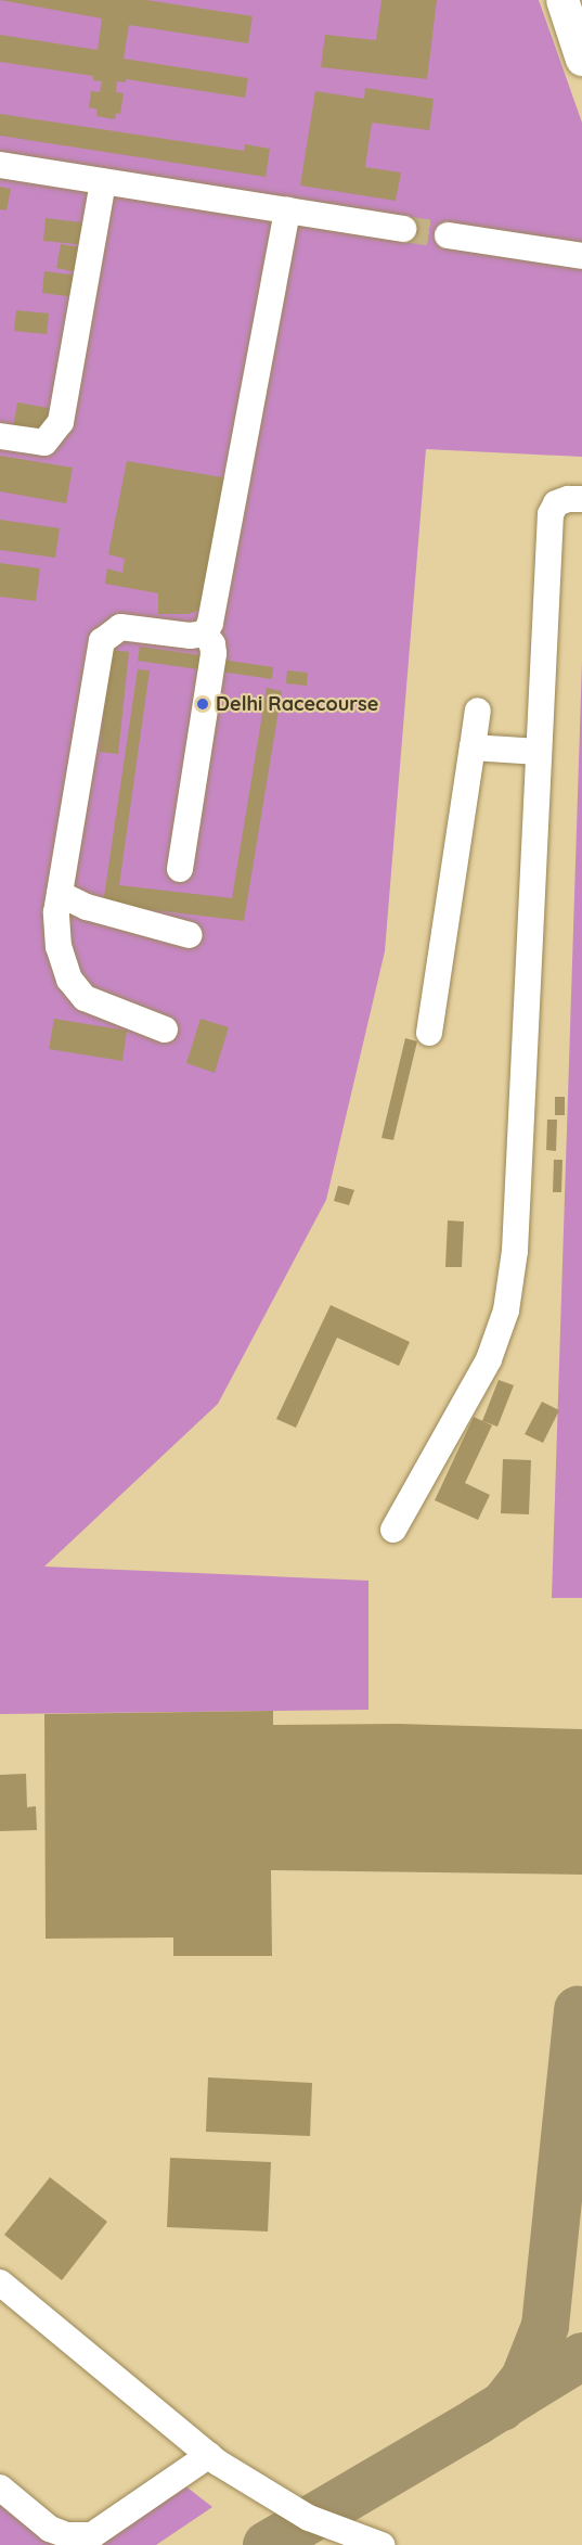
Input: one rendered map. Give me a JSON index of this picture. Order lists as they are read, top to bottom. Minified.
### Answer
{"places":["Delhi Racecourse"]}
